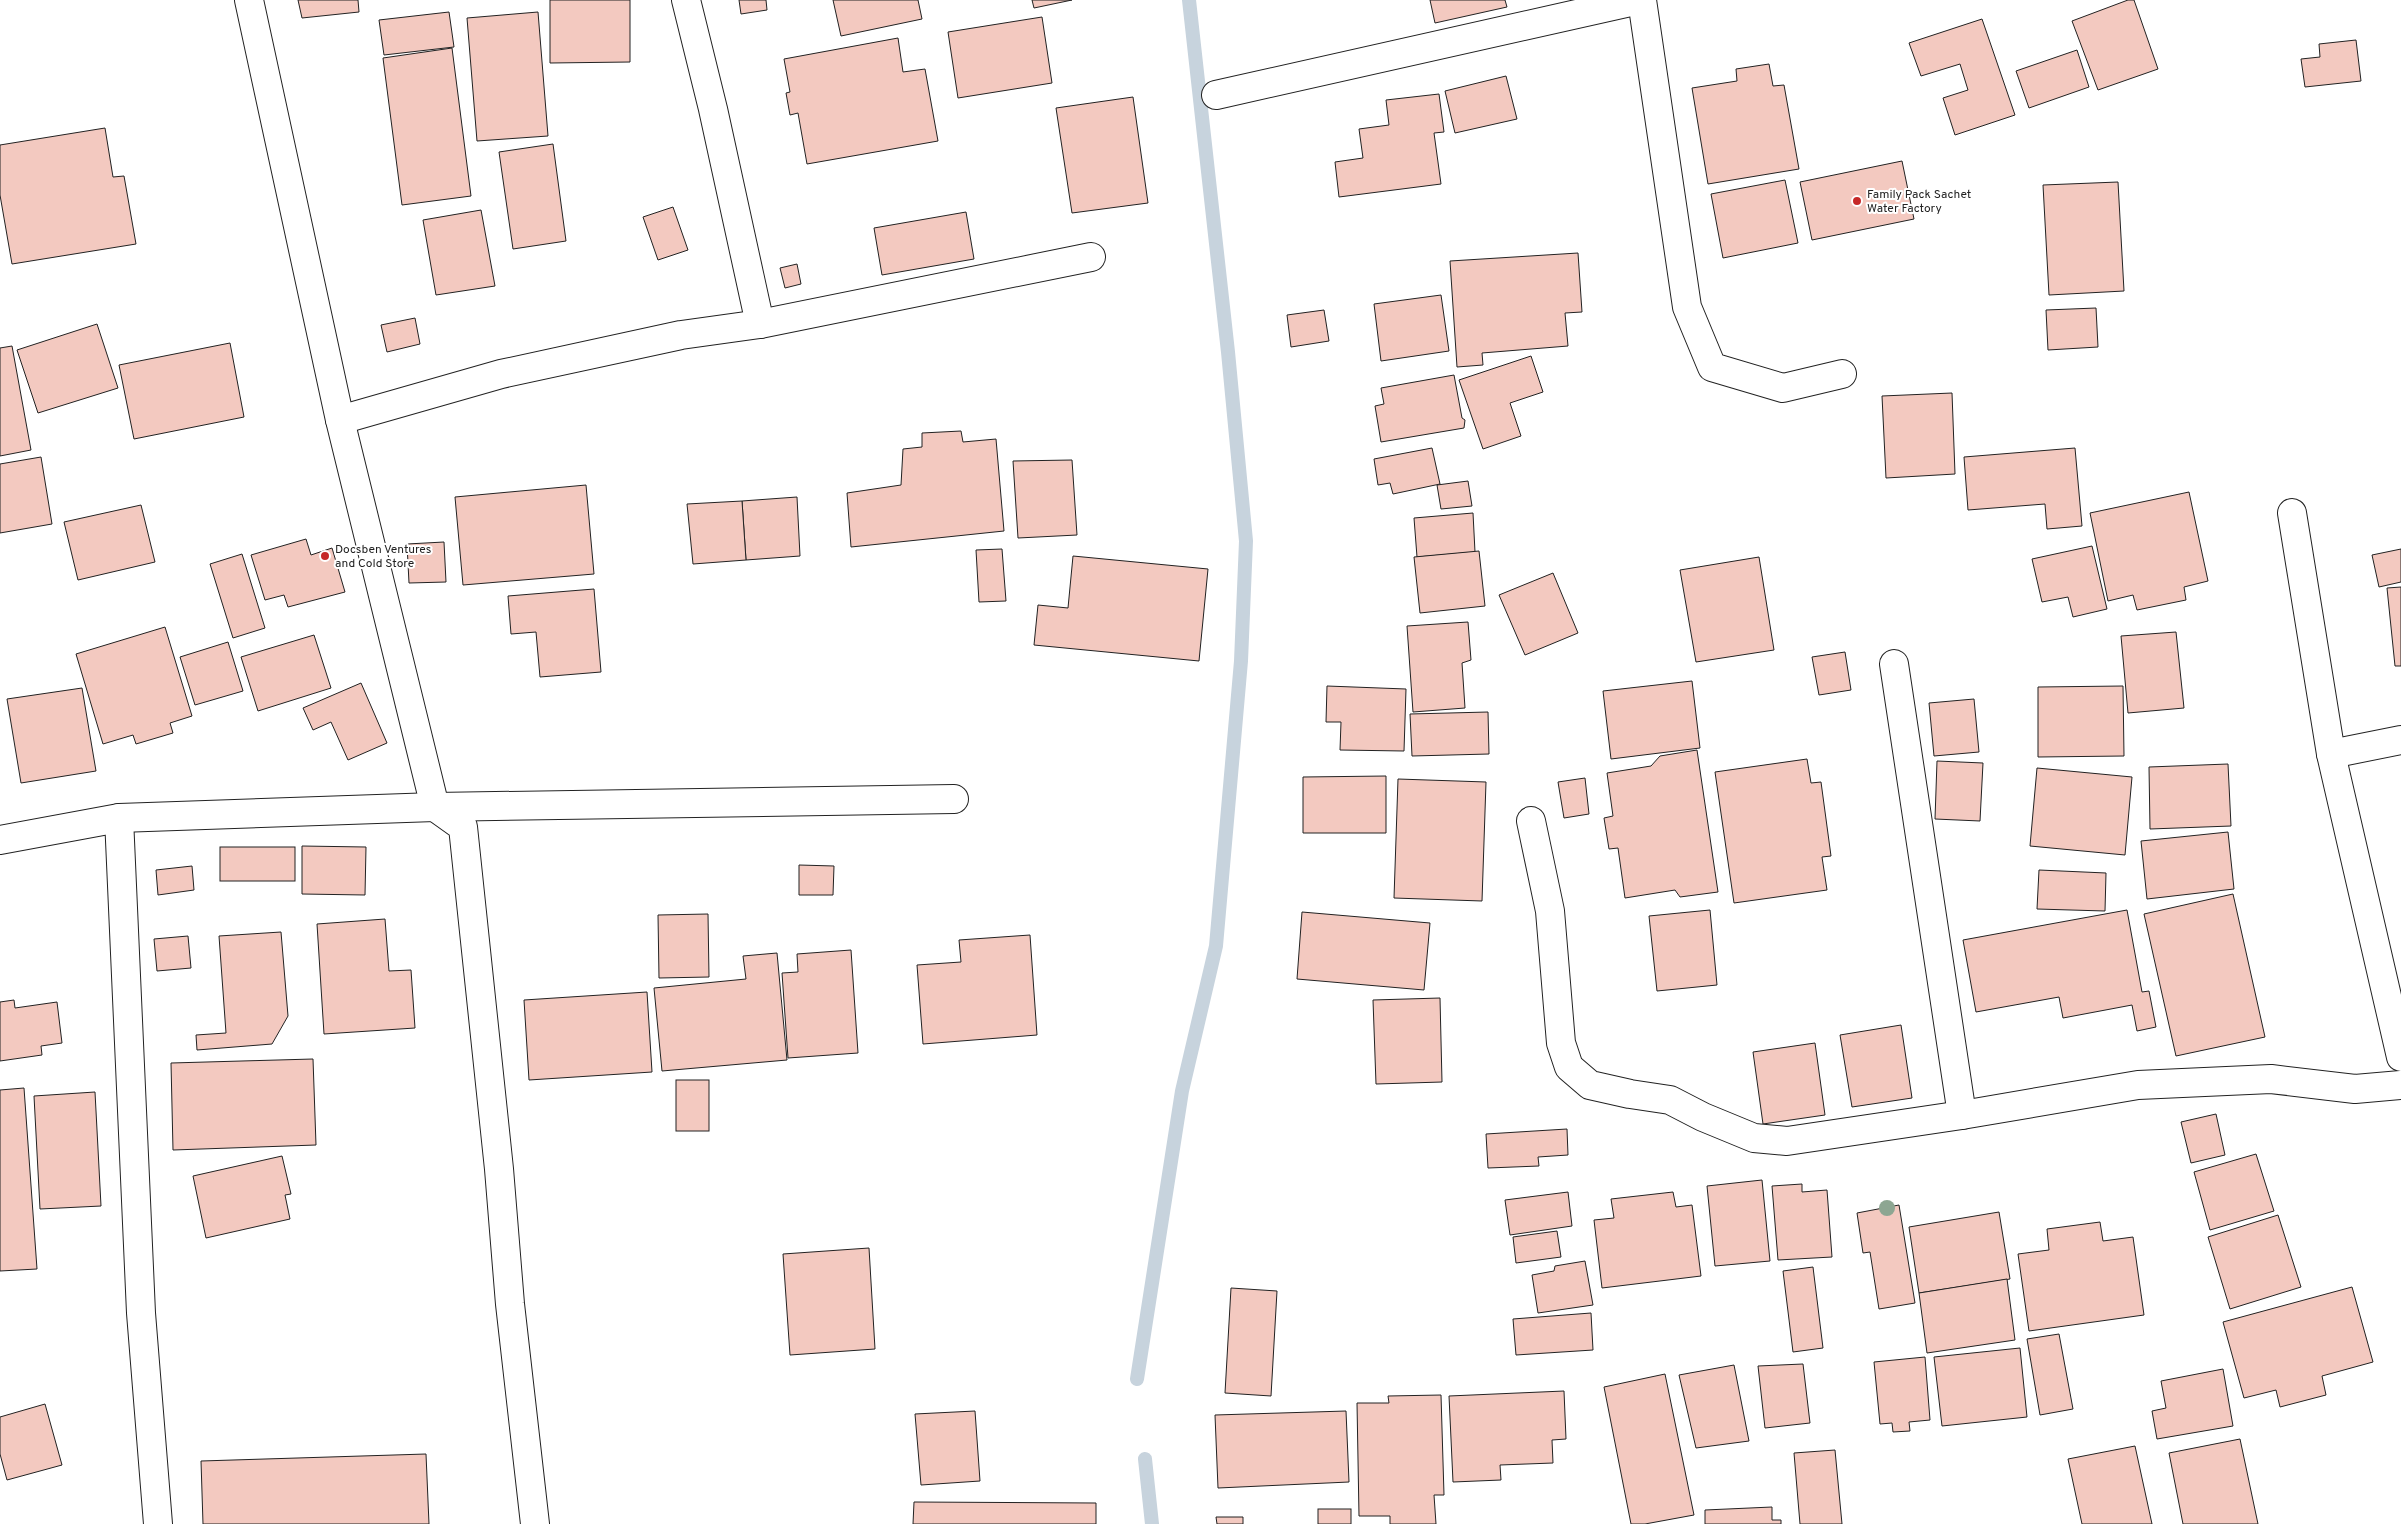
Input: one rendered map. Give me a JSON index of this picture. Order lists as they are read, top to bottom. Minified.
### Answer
{"places":["Family Pack Sachet Water Factory","Docsben Ventures and Cold Store"]}
